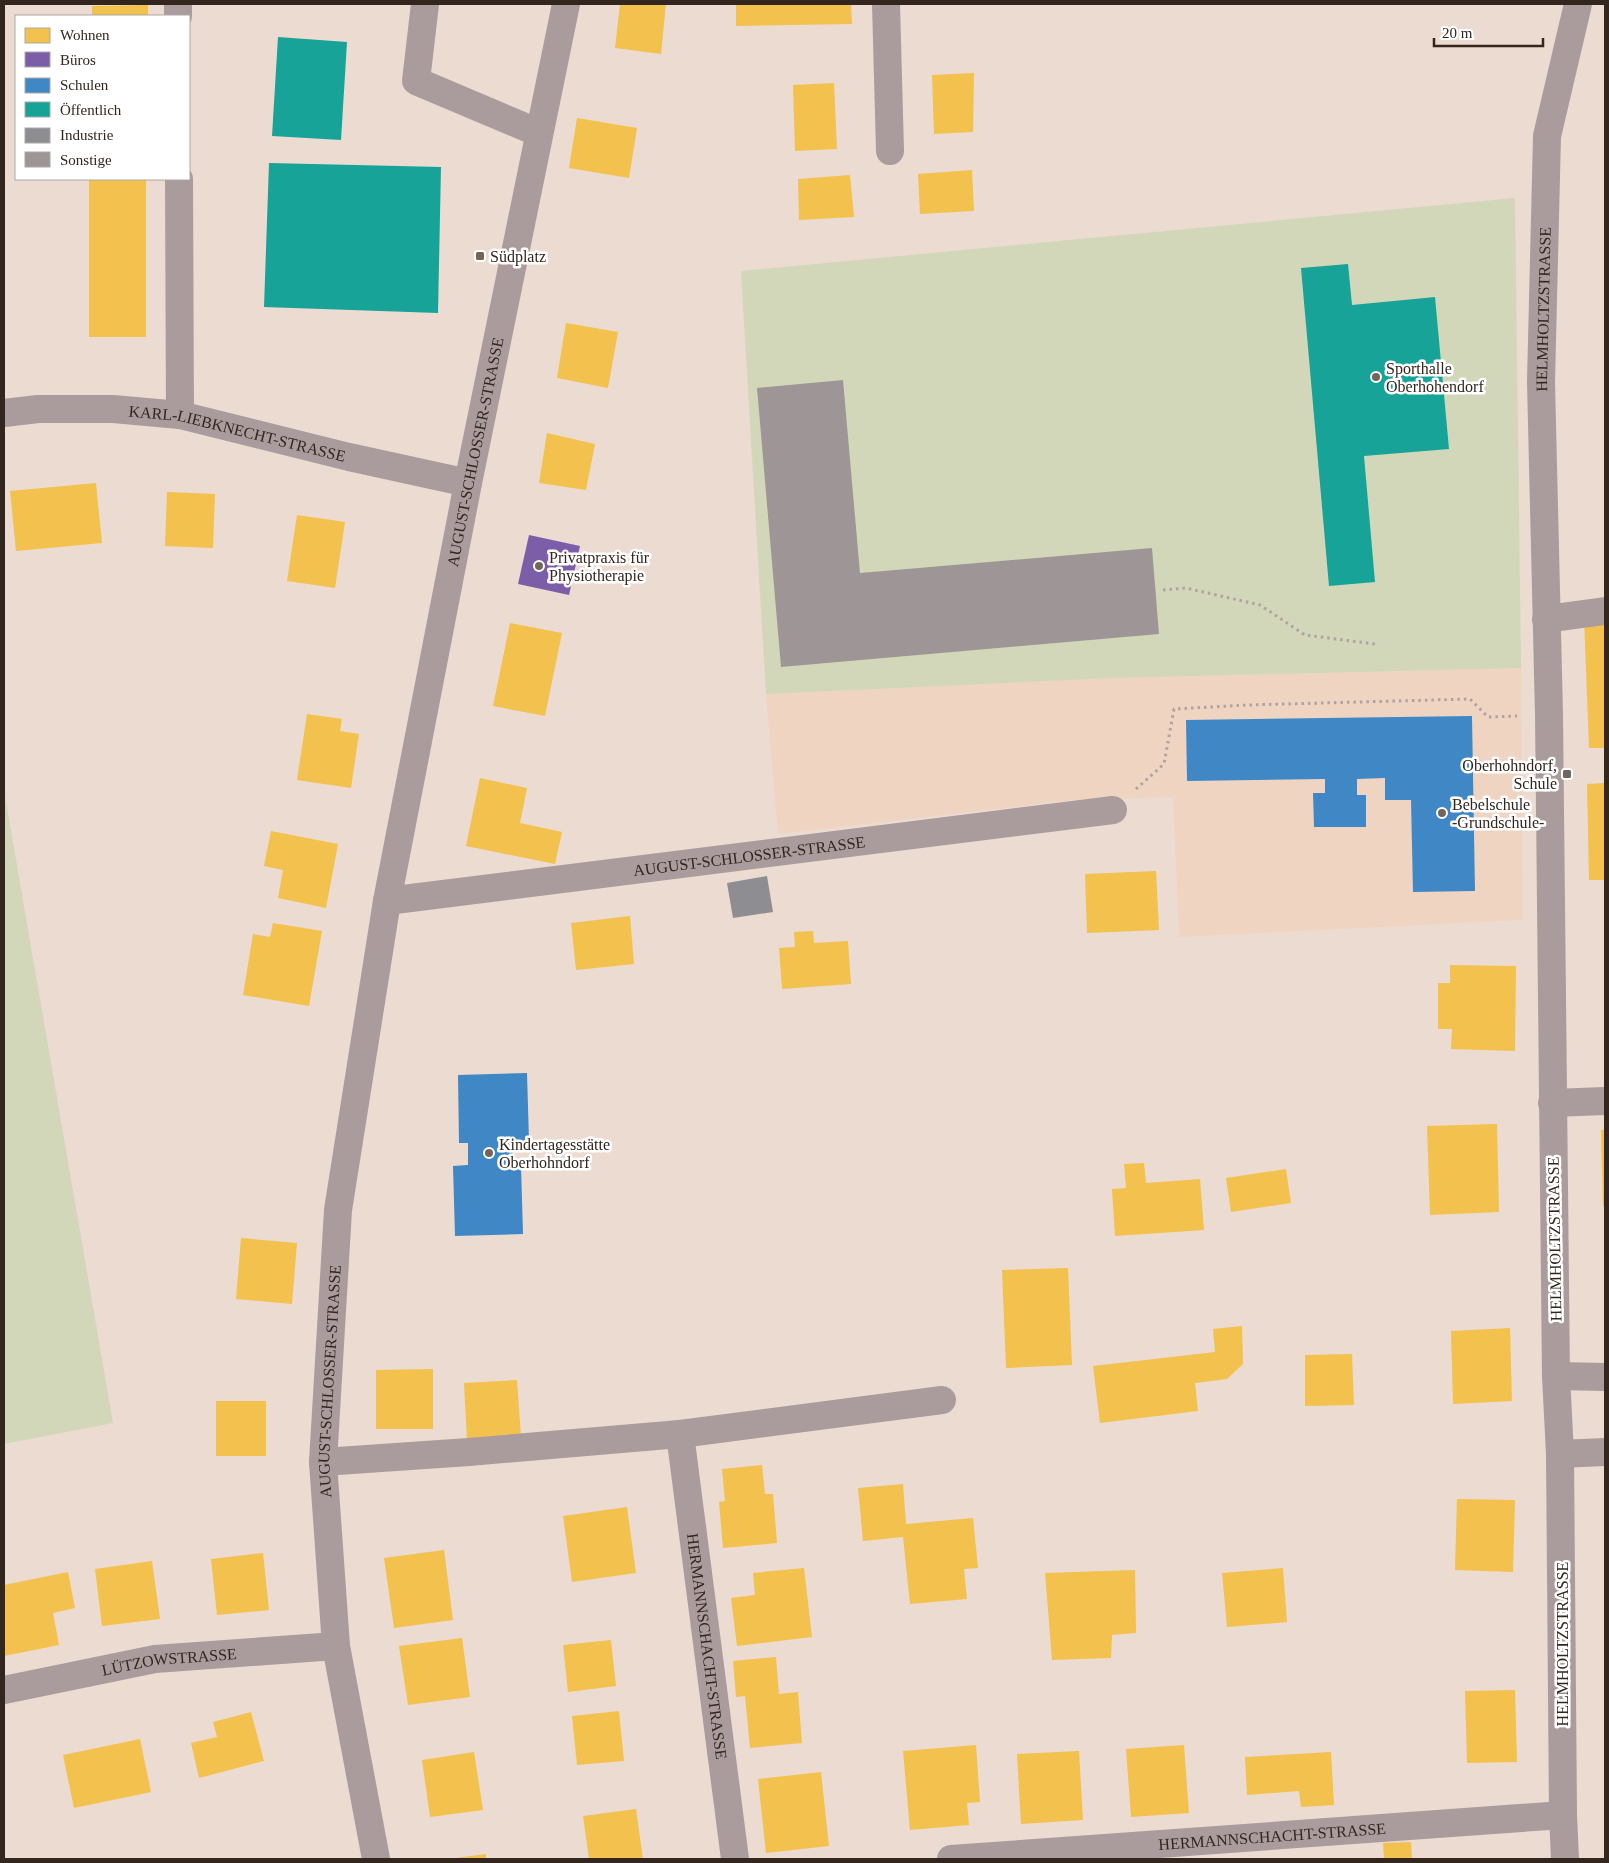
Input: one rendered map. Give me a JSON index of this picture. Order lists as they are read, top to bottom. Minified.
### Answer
{"streets":{"street":["HELMHOLTZSTRASSE","KARL-LIEBKNECHT-STRASSE","AUGUST-SCHLOSSER-STRASSE","HERMANNSCHACHT-STRASSE","LÜTZOWSTRASSE"]},"crossings":[["HELMHOLTZSTRASSE","HERMANNSCHACHT-STRASSE"],["KARL-LIEBKNECHT-STRASSE","AUGUST-SCHLOSSER-STRASSE"],["AUGUST-SCHLOSSER-STRASSE","LÜTZOWSTRASSE"]],"places":{"transit":["Südplatz","Oberhohndorf, Schule"],"other":["Sporthalle Oberhohendorf","Privatpraxis für Physiotherapie","Bebelschule -Grundschule-","Kindertagesstätte Oberhohndorf"]},"legend":["Wohnen","Büros","Schulen","Öffentlich","Industrie","Sonstige"],"scale_bar":"20 m"}
